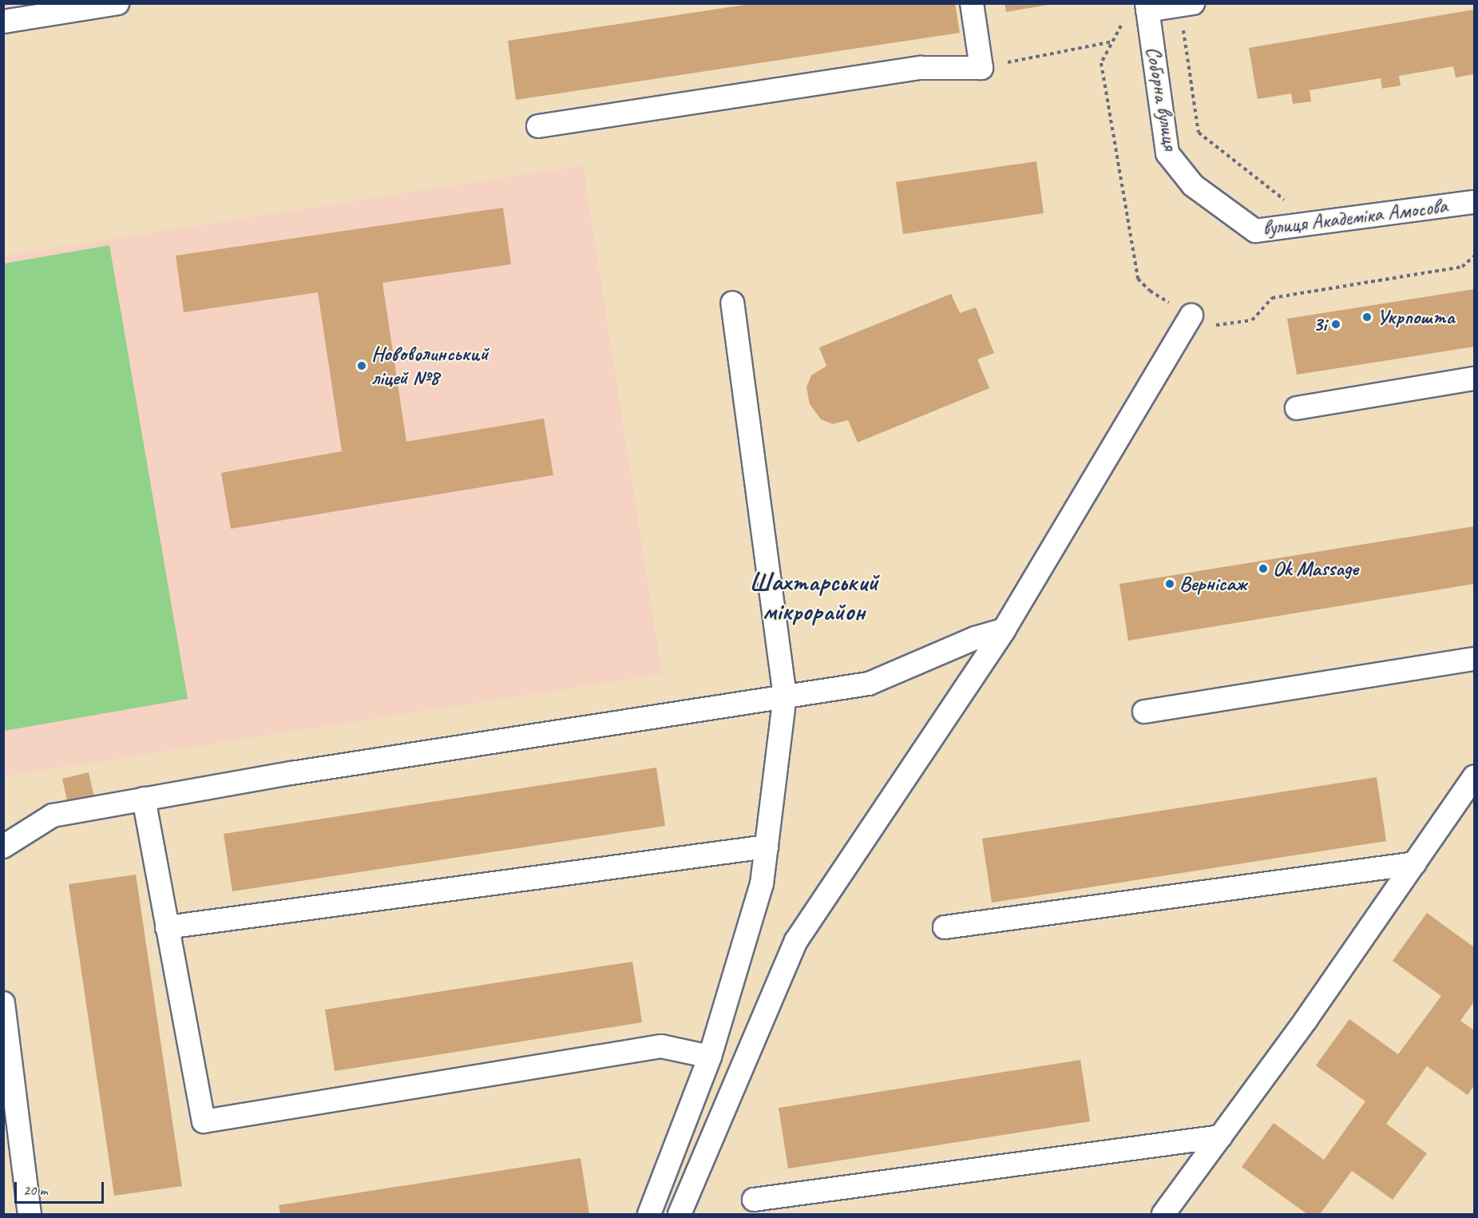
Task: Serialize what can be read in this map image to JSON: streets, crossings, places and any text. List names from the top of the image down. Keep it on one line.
{"streets":{"street":["Соборна вулиця","вулиця Академіка Амосова"]},"crossings":[["Соборна вулиця","вулиця Академіка Амосова"]],"districts":["Шахтарський мікрорайон"],"places":["Укрпошта","3і","Нововолинський ліцей №8","Ok Massage","Вернісаж"],"scale_bar":"20 m"}
